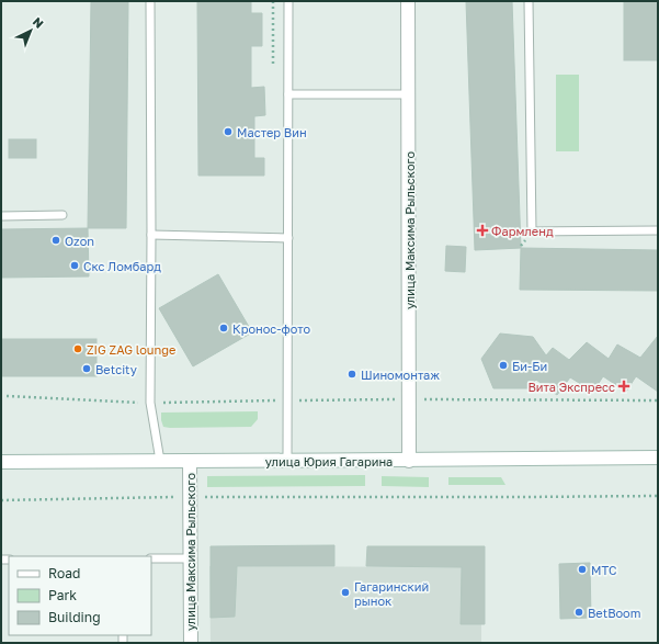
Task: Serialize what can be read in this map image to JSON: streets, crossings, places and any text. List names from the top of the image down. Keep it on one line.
{"streets":{"main road":["улица Максима Рыльского","улица Юрия Гагарина"]},"crossings":[["улица Максима Рыльского","улица Юрия Гагарина"]],"places":{"other":["Мастер Вин","Ozon","Скс Ломбард","Кронос-фото","ZIG ZAG lounge","Би-Би","Betcity","Шиномонтаж","МТС","Гагаринский рынок","BetBoom"],"health":["Фармленд","Вита Экспресс"]},"legend":["Road","Park","Building"],"north":"top right"}
